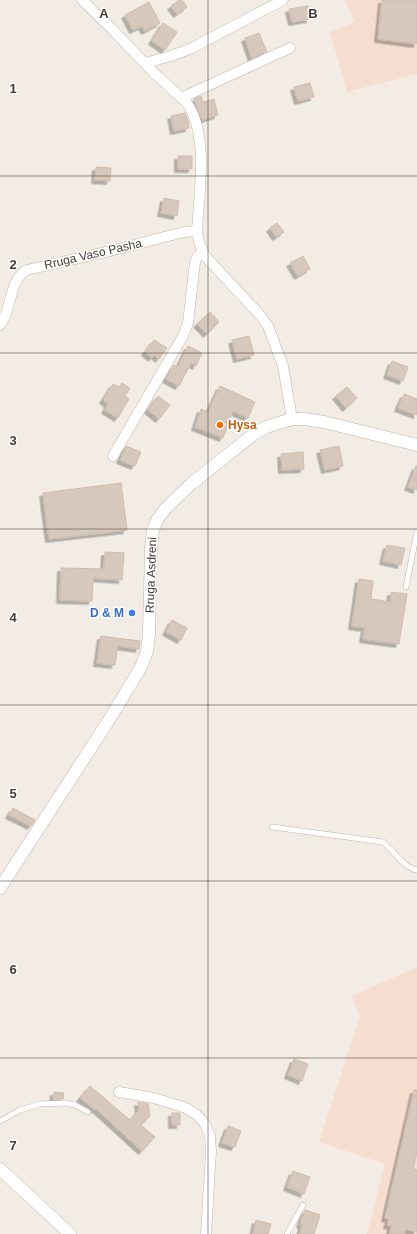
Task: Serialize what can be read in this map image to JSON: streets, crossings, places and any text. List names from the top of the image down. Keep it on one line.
{"streets":{"street":["Rruga Vaso Pasha","Rruga Asdreni"]},"places":["Hysa","D & M"],"grid":{"columns":["A","B"],"rows":["1","2","3","4","5","6","7"]}}
